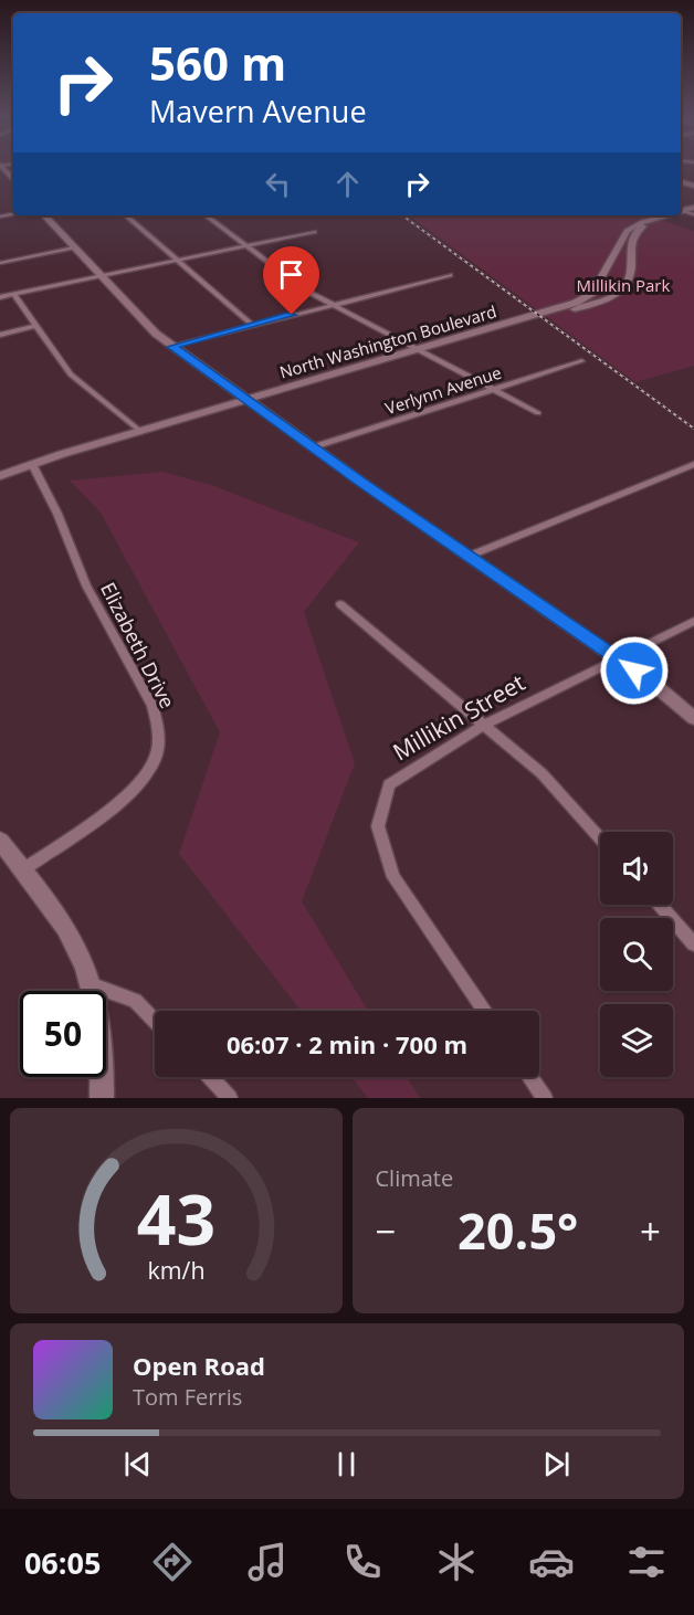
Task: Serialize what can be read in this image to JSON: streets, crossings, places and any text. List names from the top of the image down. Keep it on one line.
{"streets":{"street":["North Washington Boulevard","Verlynn Avenue","Elizabeth Drive","Millikin Street"]},"crossings":[["North Washington Boulevard","Elizabeth Drive"]],"parks":["Millikin Park"],"page":{"turn":["560 m","Mavern Avenue"],"limit":"50","trip":"06:07 · 2 min · 700 m","tile":"Climate","heat":["−","20.5°","+"],"song":["Open Road","Tom Ferris"],"tabs":"06:05","gauge":["43","km/h"]}}
